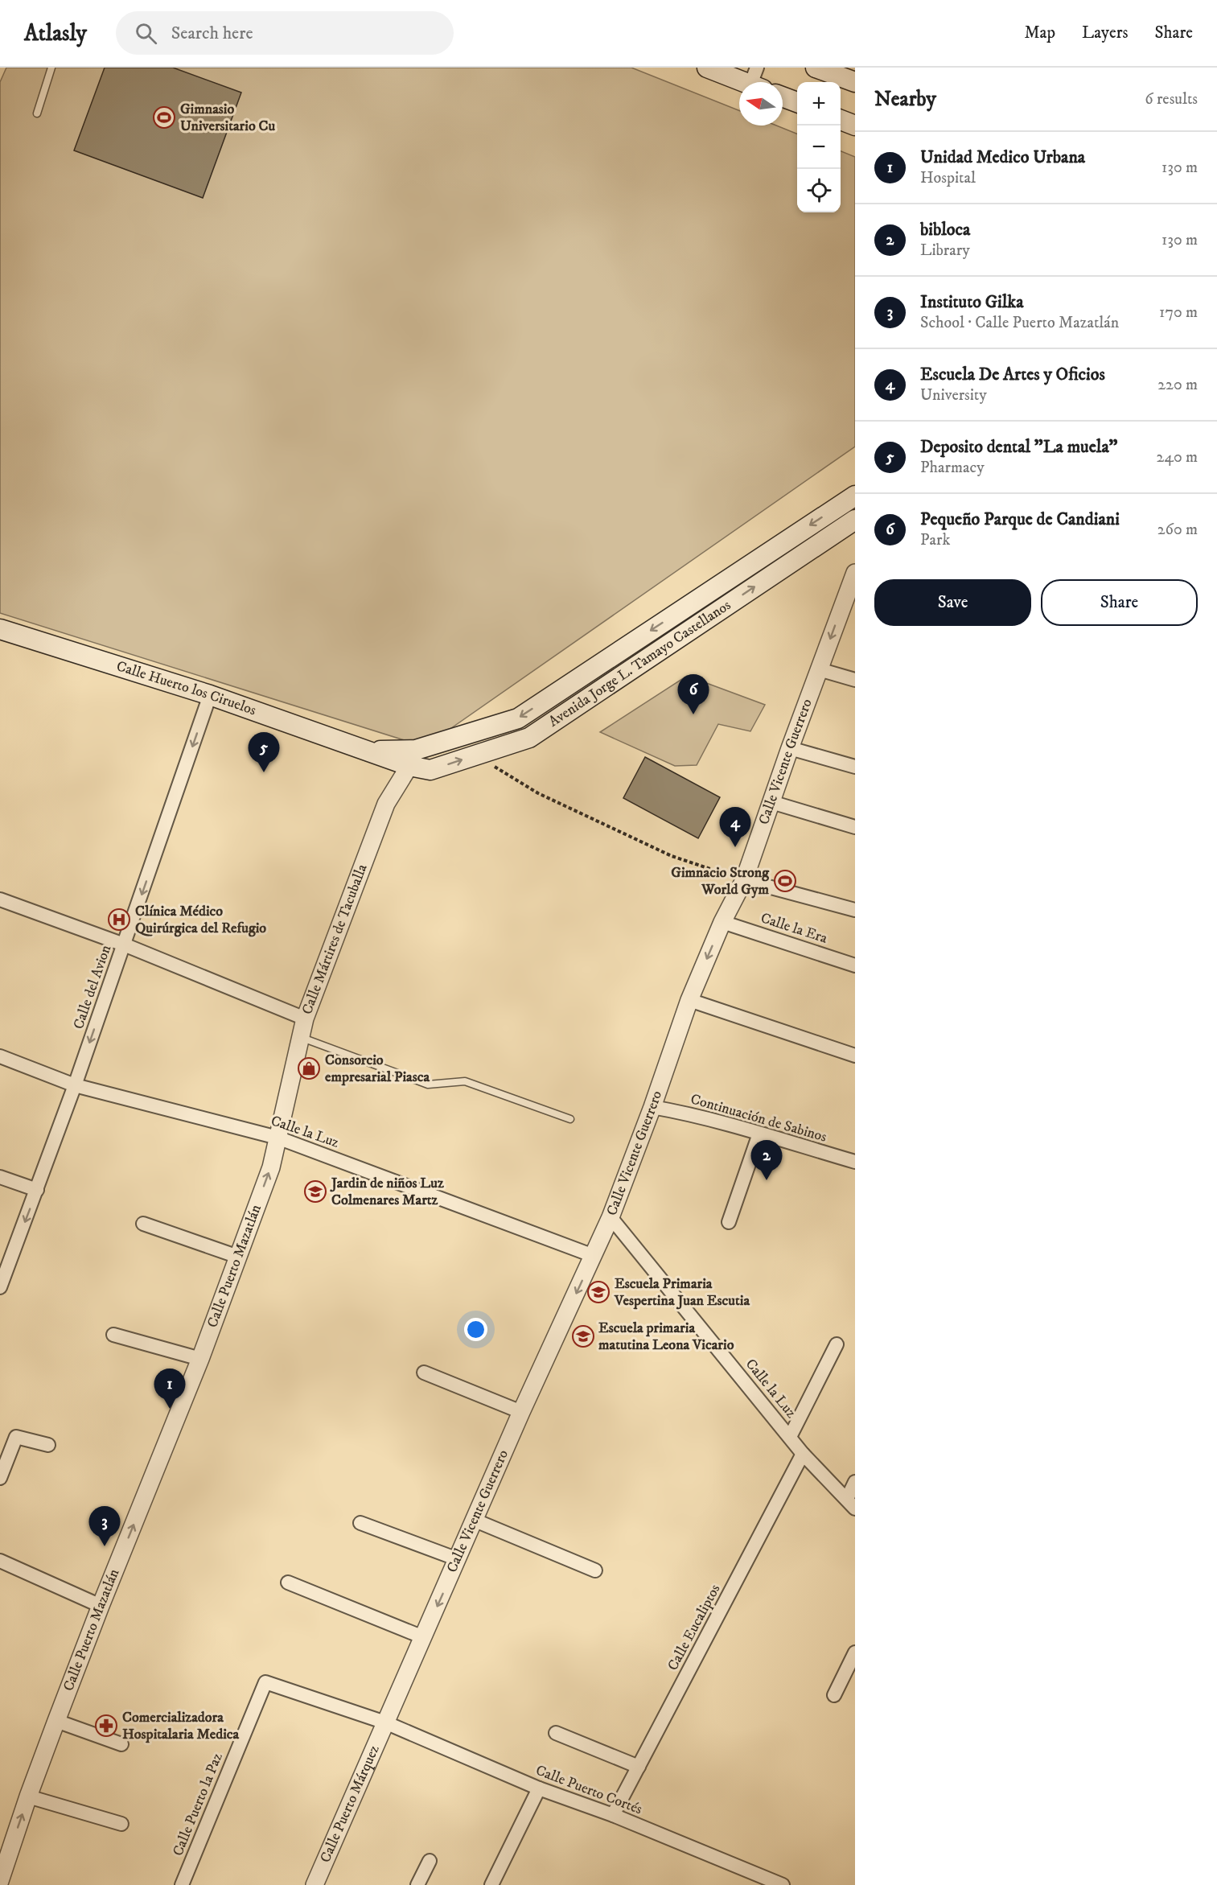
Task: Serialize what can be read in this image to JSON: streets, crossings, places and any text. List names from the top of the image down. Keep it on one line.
{"streets":{"main road":["Avenida Jorge L. Tamayo Castellanos","Calle Huerto los Ciruelos"],"street":["Calle Vicente Guerrero","Calle la Era","Calle Mártires de Tacuballa","Calle del Avion","Continuación de Sabinos","Calle la Luz","Calle Puerto Mazatlán","Calle Eucaliptos","Calle Puerto Cortés","Calle Puerto Márquez","Calle Puerto la Paz"]},"crossings":[["Avenida Jorge L. Tamayo Castellanos","Calle Huerto los Ciruelos"],["Avenida Jorge L. Tamayo Castellanos","Calle Mártires de Tacuballa"],["Calle Huerto los Ciruelos","Calle Mártires de Tacuballa"],["Calle Huerto los Ciruelos","Calle del Avion"],["Calle Vicente Guerrero","Calle la Era"],["Calle Vicente Guerrero","Continuación de Sabinos"],["Calle Vicente Guerrero","Calle la Luz"],["Calle Vicente Guerrero","Calle Puerto Cortés"],["Calle Vicente Guerrero","Calle Puerto Márquez"],["Calle Mártires de Tacuballa","Calle la Luz"],["Calle Mártires de Tacuballa","Calle Puerto Mazatlán"],["Calle del Avion","Calle la Luz"],["Calle la Luz","Calle Puerto Mazatlán"],["Calle la Luz","Calle Eucaliptos"],["Calle Eucaliptos","Calle Puerto Cortés"],["Calle Puerto Cortés","Calle Puerto Márquez"],["Calle Puerto Cortés","Calle Puerto la Paz"]],"one_way":["Calle Vicente Guerrero","Calle del Avion","Calle Puerto Mazatlán"],"places":{"sports":["Gimnasio Universitario Cu","Gimnacio Strong World Gym"],"hospital":["Clínica Médico Quirúrgica del Refugio"],"shop":["Consorcio empresarial Piasca"],"school or university":["Jardin de niños Luz Colmenares Martz","Escuela Primaria Vespertina Juan Escutia","Escuela primaria matutina Leona Vicario"],"pharmacy":["Comercializadora Hospitalaria Medica"]},"north":"left","page":{"header":"Atlasly","search":"Search here","nav":["Map","Layers","Share"],"heading":["Nearby","6 results"],"map_buttons":["+","−"],"list":[{"mark":"1","name":"Unidad Medico Urbana","note":"Hospital","value":"130 m"},{"mark":"2","name":"bibloca","note":"Library","value":"130 m"},{"mark":"3","name":"Instituto Gilka","note":"School · Calle Puerto Mazatlán","value":"170 m"},{"mark":"4","name":"Escuela De Artes y Oficios","note":"University","value":"220 m"},{"mark":"5","name":"Deposito dental \"La muela\"","note":"Pharmacy","value":"240 m"},{"mark":"6","name":"Pequeño Parque de Candiani","note":"Park","value":"260 m"}],"buttons":["Save","Share"],"pins":["6","5","4","2","1","3"]}}
